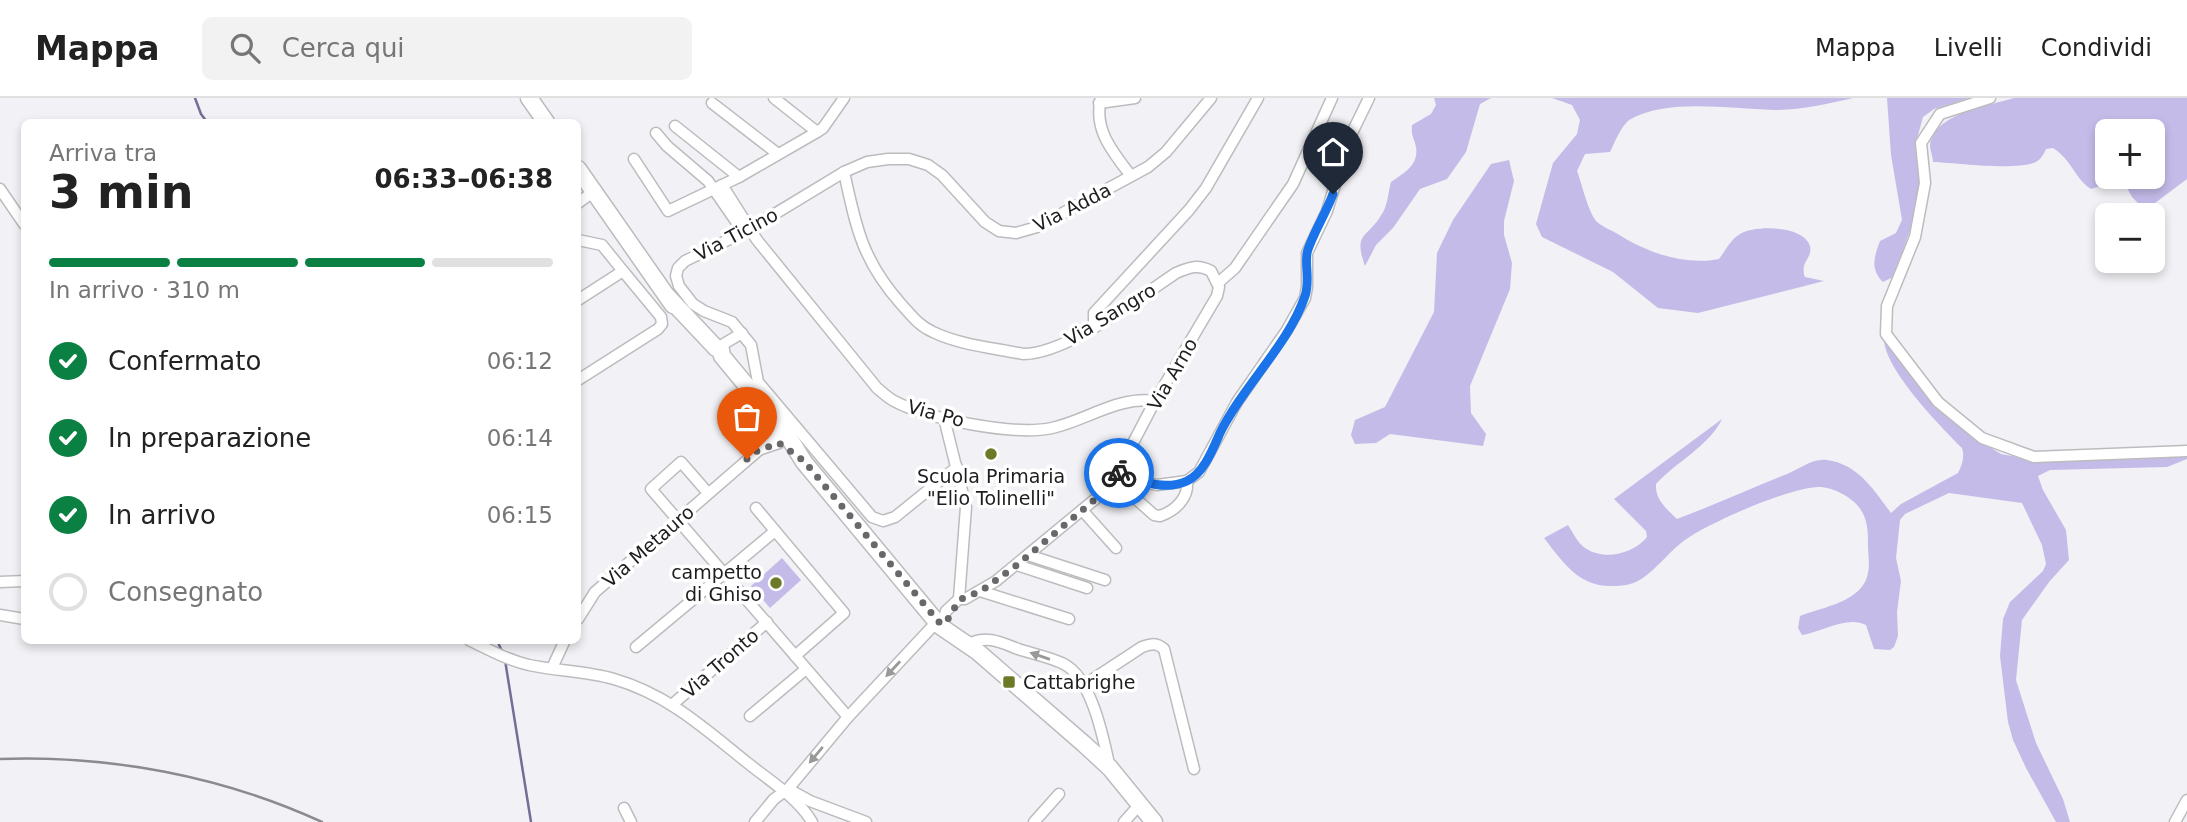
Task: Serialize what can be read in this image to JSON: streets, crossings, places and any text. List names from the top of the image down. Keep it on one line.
{"streets":{"street":["Via Adda","Via Ticino","Via Sangro","Via Arno","Via Po","Via Metauro","Via Tronto"]},"crossings":[["Via Adda","Via Ticino"],["Via Adda","Via Sangro"],["Via Ticino","Via Sangro"],["Via Ticino","Via Po"],["Via Sangro","Via Arno"],["Via Arno","Via Po"]],"places":{"other":["Scuola Primaria \"Elio Tolinelli\"","campetto di Ghiso"],"transit":["Cattabrighe"]},"page":{"header":"Mappa","search":"Cerca qui","nav":["Mappa","Livelli","Condividi"],"map_buttons":["+","−"],"heading":["3 min","Arriva tra","06:33–06:38"],"bar":"In arrivo · 310 m","list":[["Confermato","06:12"],["In preparazione","06:14"],["In arrivo","06:15"],"Consegnato"]}}
